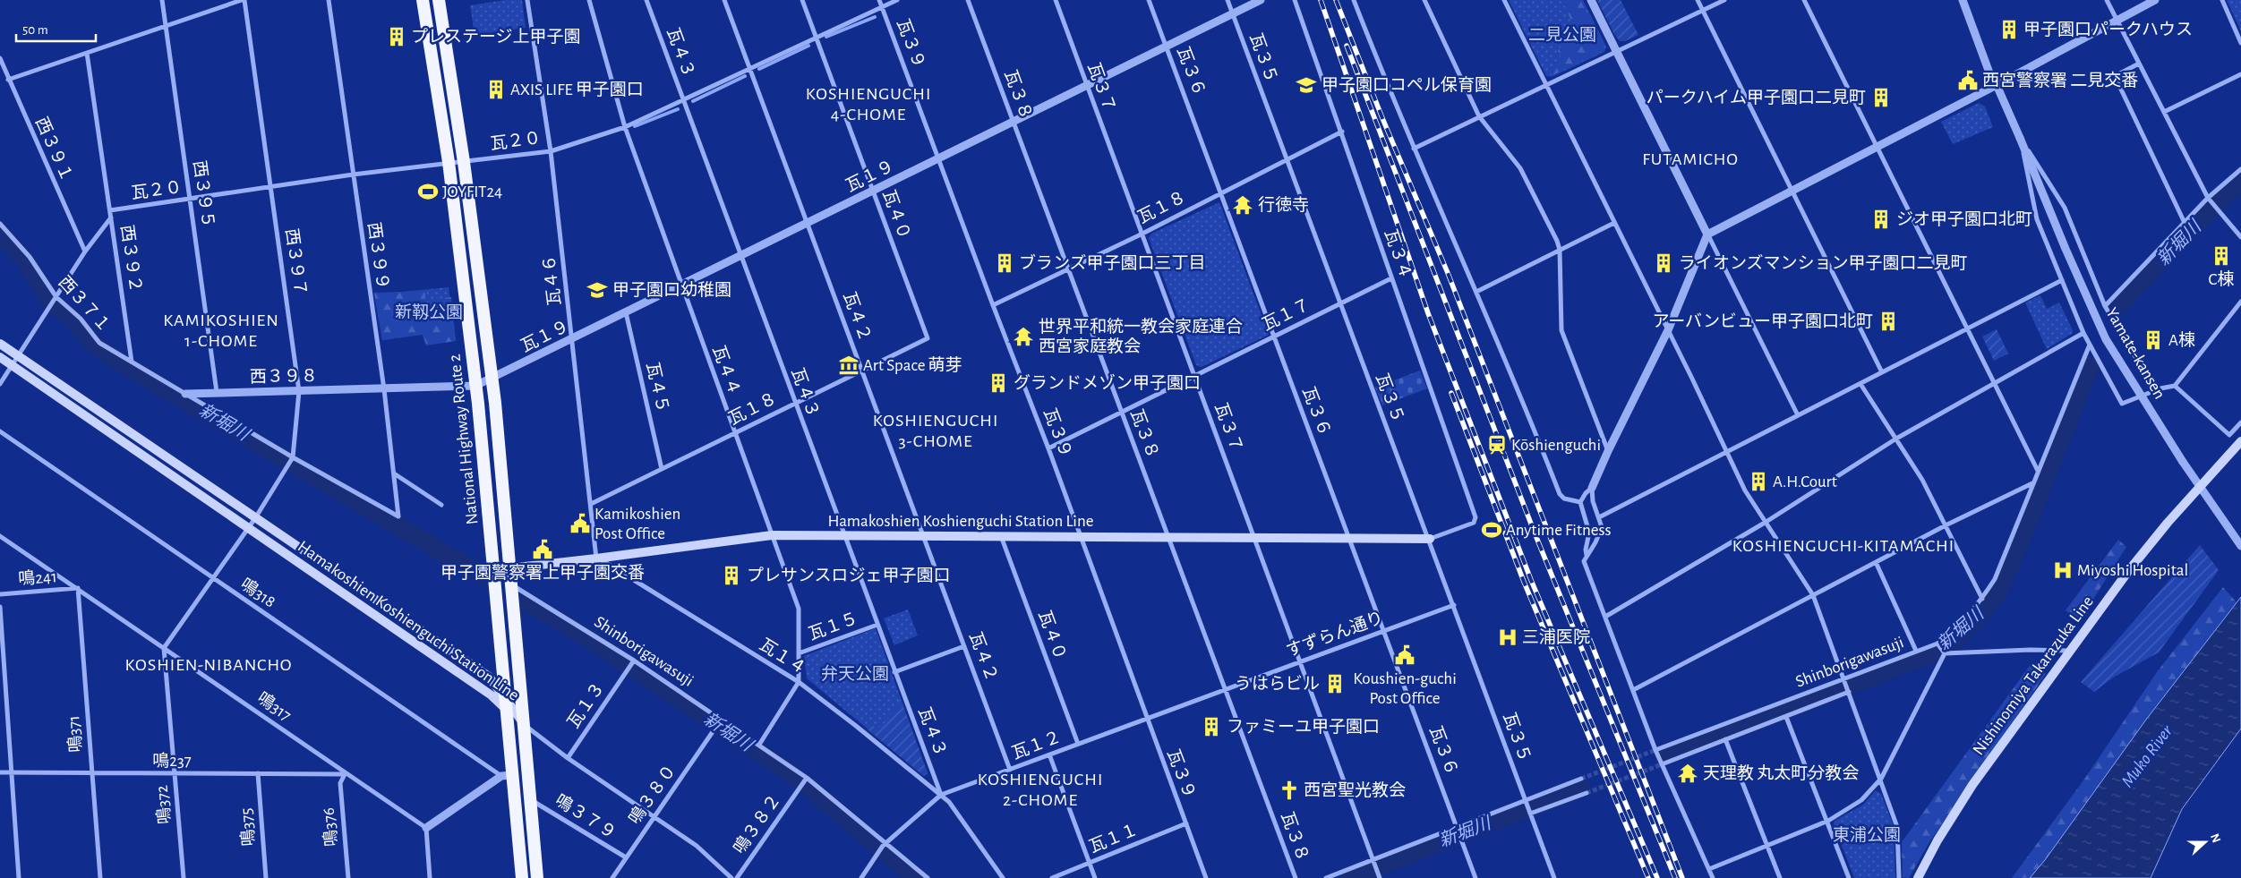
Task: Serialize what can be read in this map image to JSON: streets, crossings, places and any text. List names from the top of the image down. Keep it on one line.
{"streets":{"highway":["National Highway Route 2"],"main road":["Hamakoshien Koshienguchi Station Line","Nishinomiya Takarazuka Line"],"street":["瓦３９","瓦４３","瓦３５","瓦３６","瓦３７","瓦３８","瓦２０","西３９１","瓦１９","西３９５","瓦１８","瓦４０","瓦３４","西３９９","西３９２","西３９７","瓦４６","西３７１","瓦１７","瓦４２","Yamate-kansen","瓦４４","西３９８","瓦４５","鳴241","鳴318","瓦１５","すずらん通り","Shinborigawasuji","瓦１４","瓦１３","鳴317","鳴371","瓦１２","鳴237","鳴３８０","鳴372","鳴３７９","鳴３８２","鳴375","鳴376","瓦１１"]},"crossings":[["瓦３９","瓦２０"],["瓦３９","瓦１９"],["瓦３９","瓦１８"],["瓦３９","瓦１７"],["瓦３９","Hamakoshien Koshienguchi Station Line"],["瓦３９","瓦１２"],["瓦３９","瓦１１"],["瓦４３","瓦２０"],["瓦４３","瓦１９"],["瓦４３","瓦１８"],["瓦４３","Hamakoshien Koshienguchi Station Line"],["瓦４３","瓦１５"],["瓦４３","瓦１４"],["瓦４３","瓦１２"],["瓦３５","瓦１９"],["瓦３５","瓦１８"],["瓦３５","瓦３４"],["瓦３５","瓦１７"],["瓦３５","Hamakoshien Koshienguchi Station Line"],["瓦３５","すずらん通り"],["瓦３６","瓦１９"],["瓦３６","瓦１８"],["瓦３６","瓦１７"],["瓦３６","Hamakoshien Koshienguchi Station Line"],["瓦３６","すずらん通り"],["瓦３７","瓦１９"],["瓦３７","瓦１８"],["瓦３７","瓦１７"],["瓦３７","Hamakoshien Koshienguchi Station Line"],["瓦３７","すずらん通り"],["瓦３８","瓦１９"],["瓦３８","瓦１８"],["瓦３８","瓦１７"],["瓦３８","Hamakoshien Koshienguchi Station Line"],["瓦３８","すずらん通り"],["瓦３８","瓦１２"],["瓦２０","西３９１"],["瓦２０","西３９５"],["瓦２０","瓦４０"],["瓦２０","西３９９"],["瓦２０","西３９２"],["瓦２０","西３９７"],["瓦２０","瓦４６"],["瓦２０","西３７１"],["瓦２０","瓦４２"],["瓦２０","瓦４４"],["瓦２０","National Highway Route 2"],["瓦２０","Hamakoshien Koshienguchi Station Line"],["瓦１９","瓦４０"],["瓦１９","瓦４６"],["瓦１９","瓦４２"],["瓦１９","瓦４４"],["瓦１９","西３９８"],["瓦１９","瓦４５"],["瓦１９","National Highway Route 2"],["西３９５","西３９８"],["瓦１８","瓦４０"],["瓦１８","瓦３４"],["瓦１８","瓦４６"],["瓦１８","瓦４２"],["瓦１８","瓦４４"],["瓦１８","瓦４５"],["瓦４０","Hamakoshien Koshienguchi Station Line"],["瓦４０","瓦１２"],["瓦３４","瓦１７"],["瓦３４","Hamakoshien Koshienguchi Station Line"],["西３９９","西３７１"],["西３９９","西３９８"],["西３９２","西３７１"],["西３９７","西３７１"],["西３９７","西３９８"],["西３９７","Hamakoshien Koshienguchi Station Line"],["西３９７","鳴318"],["西３９７","鳴317"],["西３９７","鳴372"],["瓦４６","Hamakoshien Koshienguchi Station Line"],["瓦４６","瓦１４"],["西３７１","西３９８"],["瓦４２","Hamakoshien Koshienguchi Station Line"],["瓦４２","瓦１２"],["Yamate-kansen","Nishinomiya Takarazuka Line"],["瓦４４","Hamakoshien Koshienguchi Station Line"],["瓦４４","瓦１５"],["瓦４４","瓦１４"],["西３９８","National Highway Route 2"],["National Highway Route 2","Hamakoshien Koshienguchi Station Line"],["National Highway Route 2","鳴318"],["National Highway Route 2","Shinborigawasuji"],["National Highway Route 2","鳴３７９"],["Hamakoshien Koshienguchi Station Line","瓦１４"],["鳴241","鳴317"],["鳴241","鳴371"],["すずらん通り","瓦１２"],["Shinborigawasuji","瓦１３"],["Shinborigawasuji","瓦１２"],["Shinborigawasuji","鳴３８０"],["Shinborigawasuji","鳴３８２"],["瓦１４","瓦１２"],["鳴317","鳴371"],["鳴317","鳴237"],["鳴317","鳴372"],["鳴317","鳴376"],["鳴371","鳴237"],["鳴237","鳴372"],["鳴237","鳴375"],["鳴237","鳴376"],["鳴３８０","鳴３７９"]],"districts":["KOSHIENGUCHI 4-CHOME","FUTAMICHO","KAMIKOSHIEN 1-CHOME","KOSHIENGUCHI 3-CHOME","KOSHIENGUCHI-KITAMACHI","KOSHIEN-NIBANCHO","KOSHIENGUCHI 2-CHOME"],"water":["新堀川","Muko River"],"parks":["二見公園","新靱公園","弁天公園","東浦公園"],"places":{"building":["甲子園口パークハウス","プレステージ上甲子園","AXIS LIFE 甲子園口","パークハイム甲子園口二見町","ジオ甲子園口北町","C棟","ブランズ甲子園口三丁目","ライオンズマンション甲子園口二見町","アーバンビュー甲子園口北町","A棟","グランドメゾン甲子園口","A.H.Court","プレサンスロジェ甲子園口","うはらビル","ファミーユ甲子園口"],"public building":["西宮警察署 二見交番","Kamikoshien Post Office","甲子園警察署上甲子園交番","Koushien-guchi Post Office"],"school or university":["甲子園口コペル保育園","甲子園口幼稚園"],"sports":["JOYFIT24","Anytime Fitness"],"temple":["行徳寺","世界平和統一教会家庭連合 西宮家庭教会","天理教 丸太町分教会"],"museum":["Art Space 萌芽"],"station":["Kōshienguchi"],"hospital":["Miyoshi Hospital","三浦医院"],"church":["西宮聖光教会"]},"scale_bar":"50 m","north":"right"}
